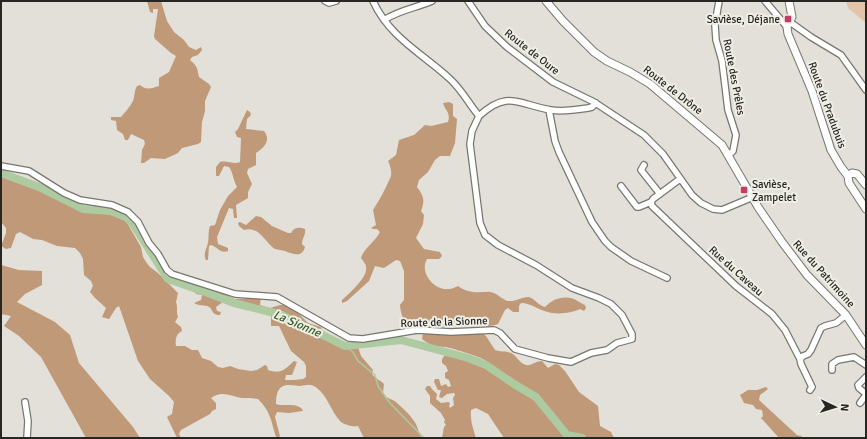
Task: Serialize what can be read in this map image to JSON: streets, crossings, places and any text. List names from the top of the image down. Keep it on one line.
{"streets":{"street":["Route de Oure","Route des Prêles","Route de Drône","Route du Pradubuis","Rue du Caveau","Rue du Patrimoine","Route de la Sionne"]},"crossings":[["Route de Oure","Route de Drône"],["Route de Oure","Rue du Patrimoine"],["Route des Prêles","Route de Drône"],["Route de Drône","Rue du Patrimoine"]],"water":["La Sionne"],"places":{"transit":["Savièse, Déjane","Savièse, Zampelet"]},"north":"right"}
